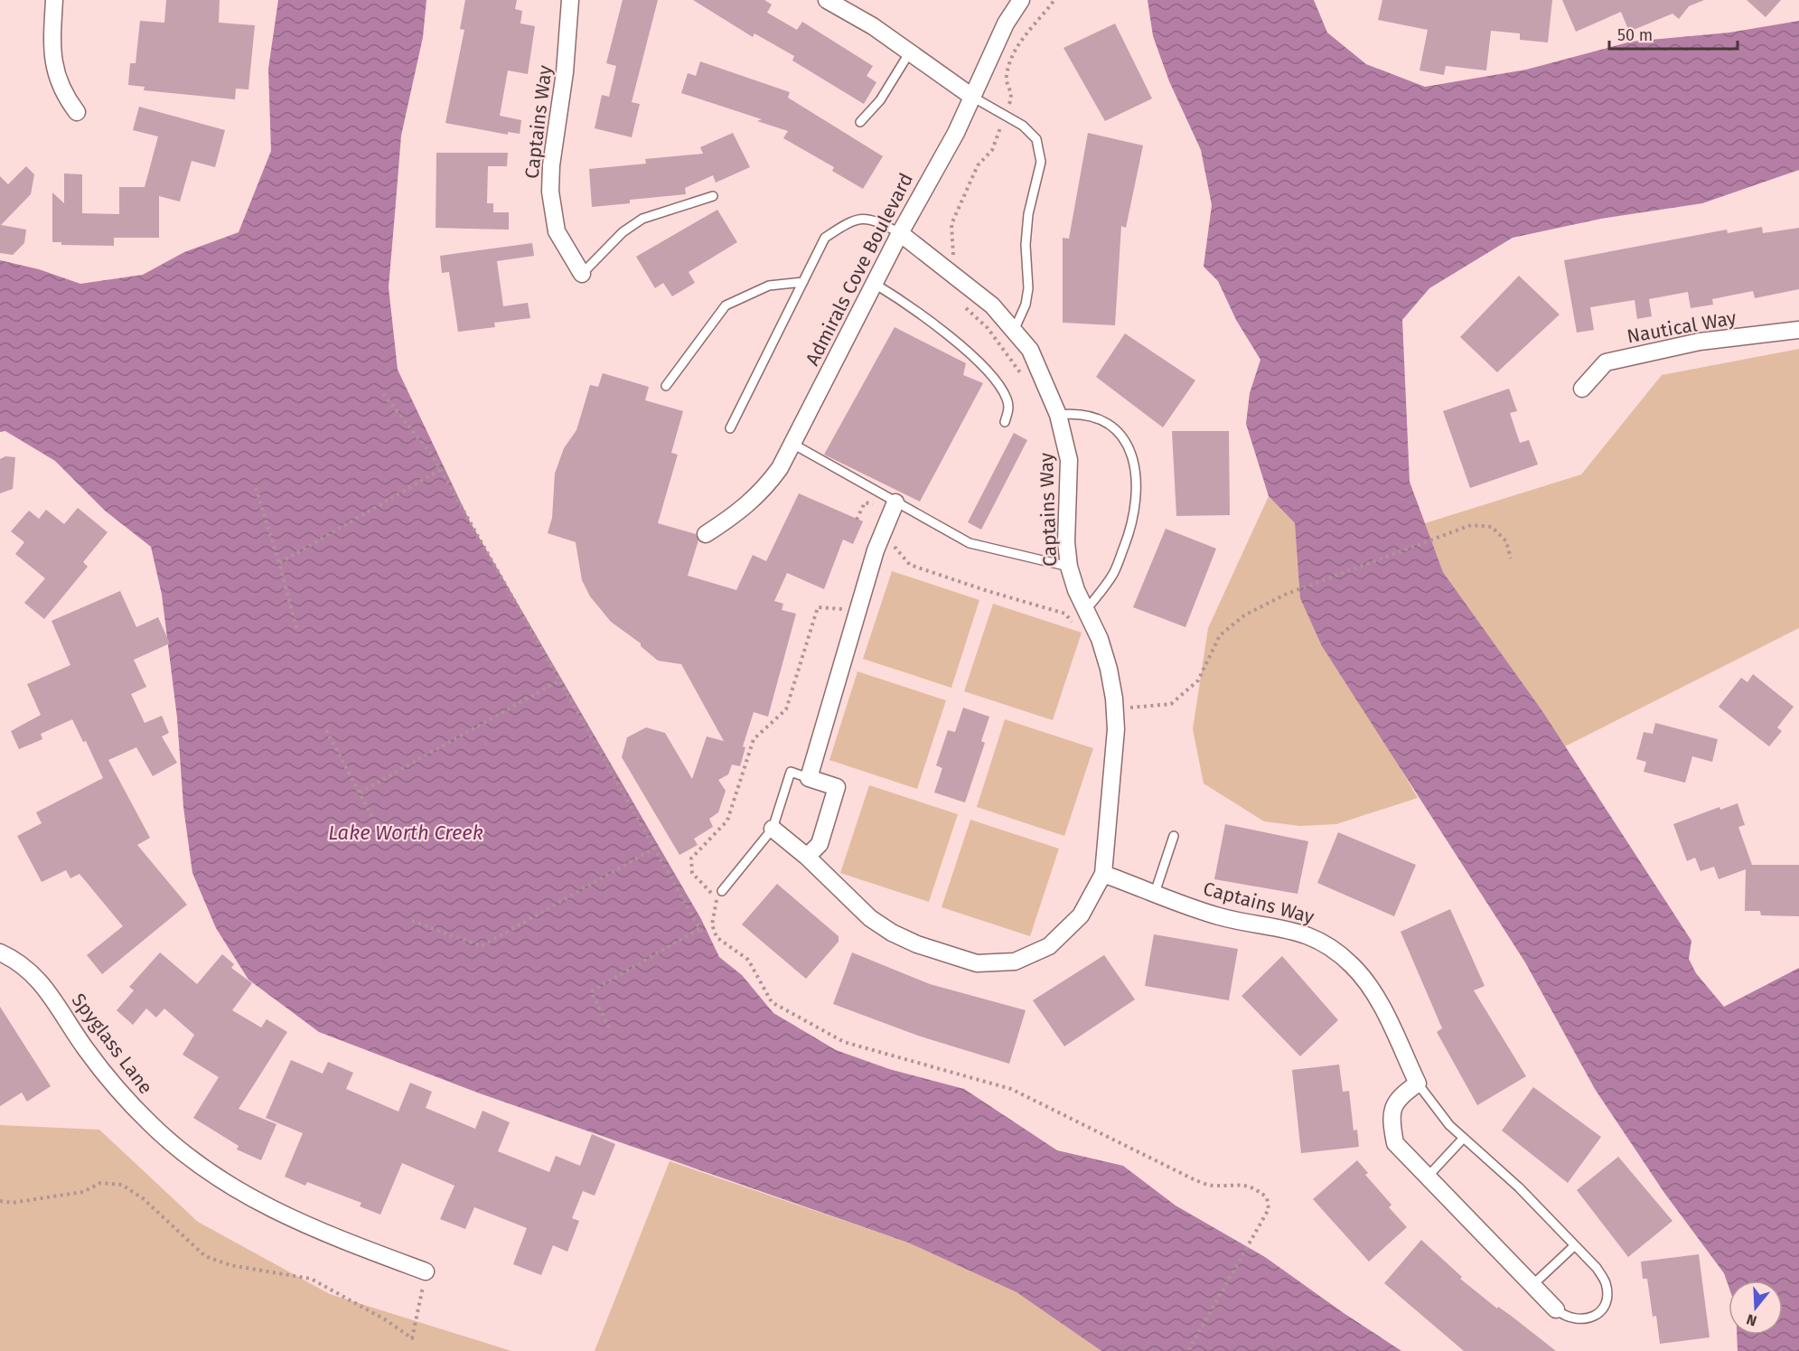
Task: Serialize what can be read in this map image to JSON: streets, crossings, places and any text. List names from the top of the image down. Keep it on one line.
{"streets":{"street":["Captains Way","Admirals Cove Boulevard","Nautical Way","Spyglass Lane"]},"crossings":[["Captains Way","Admirals Cove Boulevard"]],"water":["Lake Worth Creek"],"scale_bar":"50 m","north":"bottom"}
